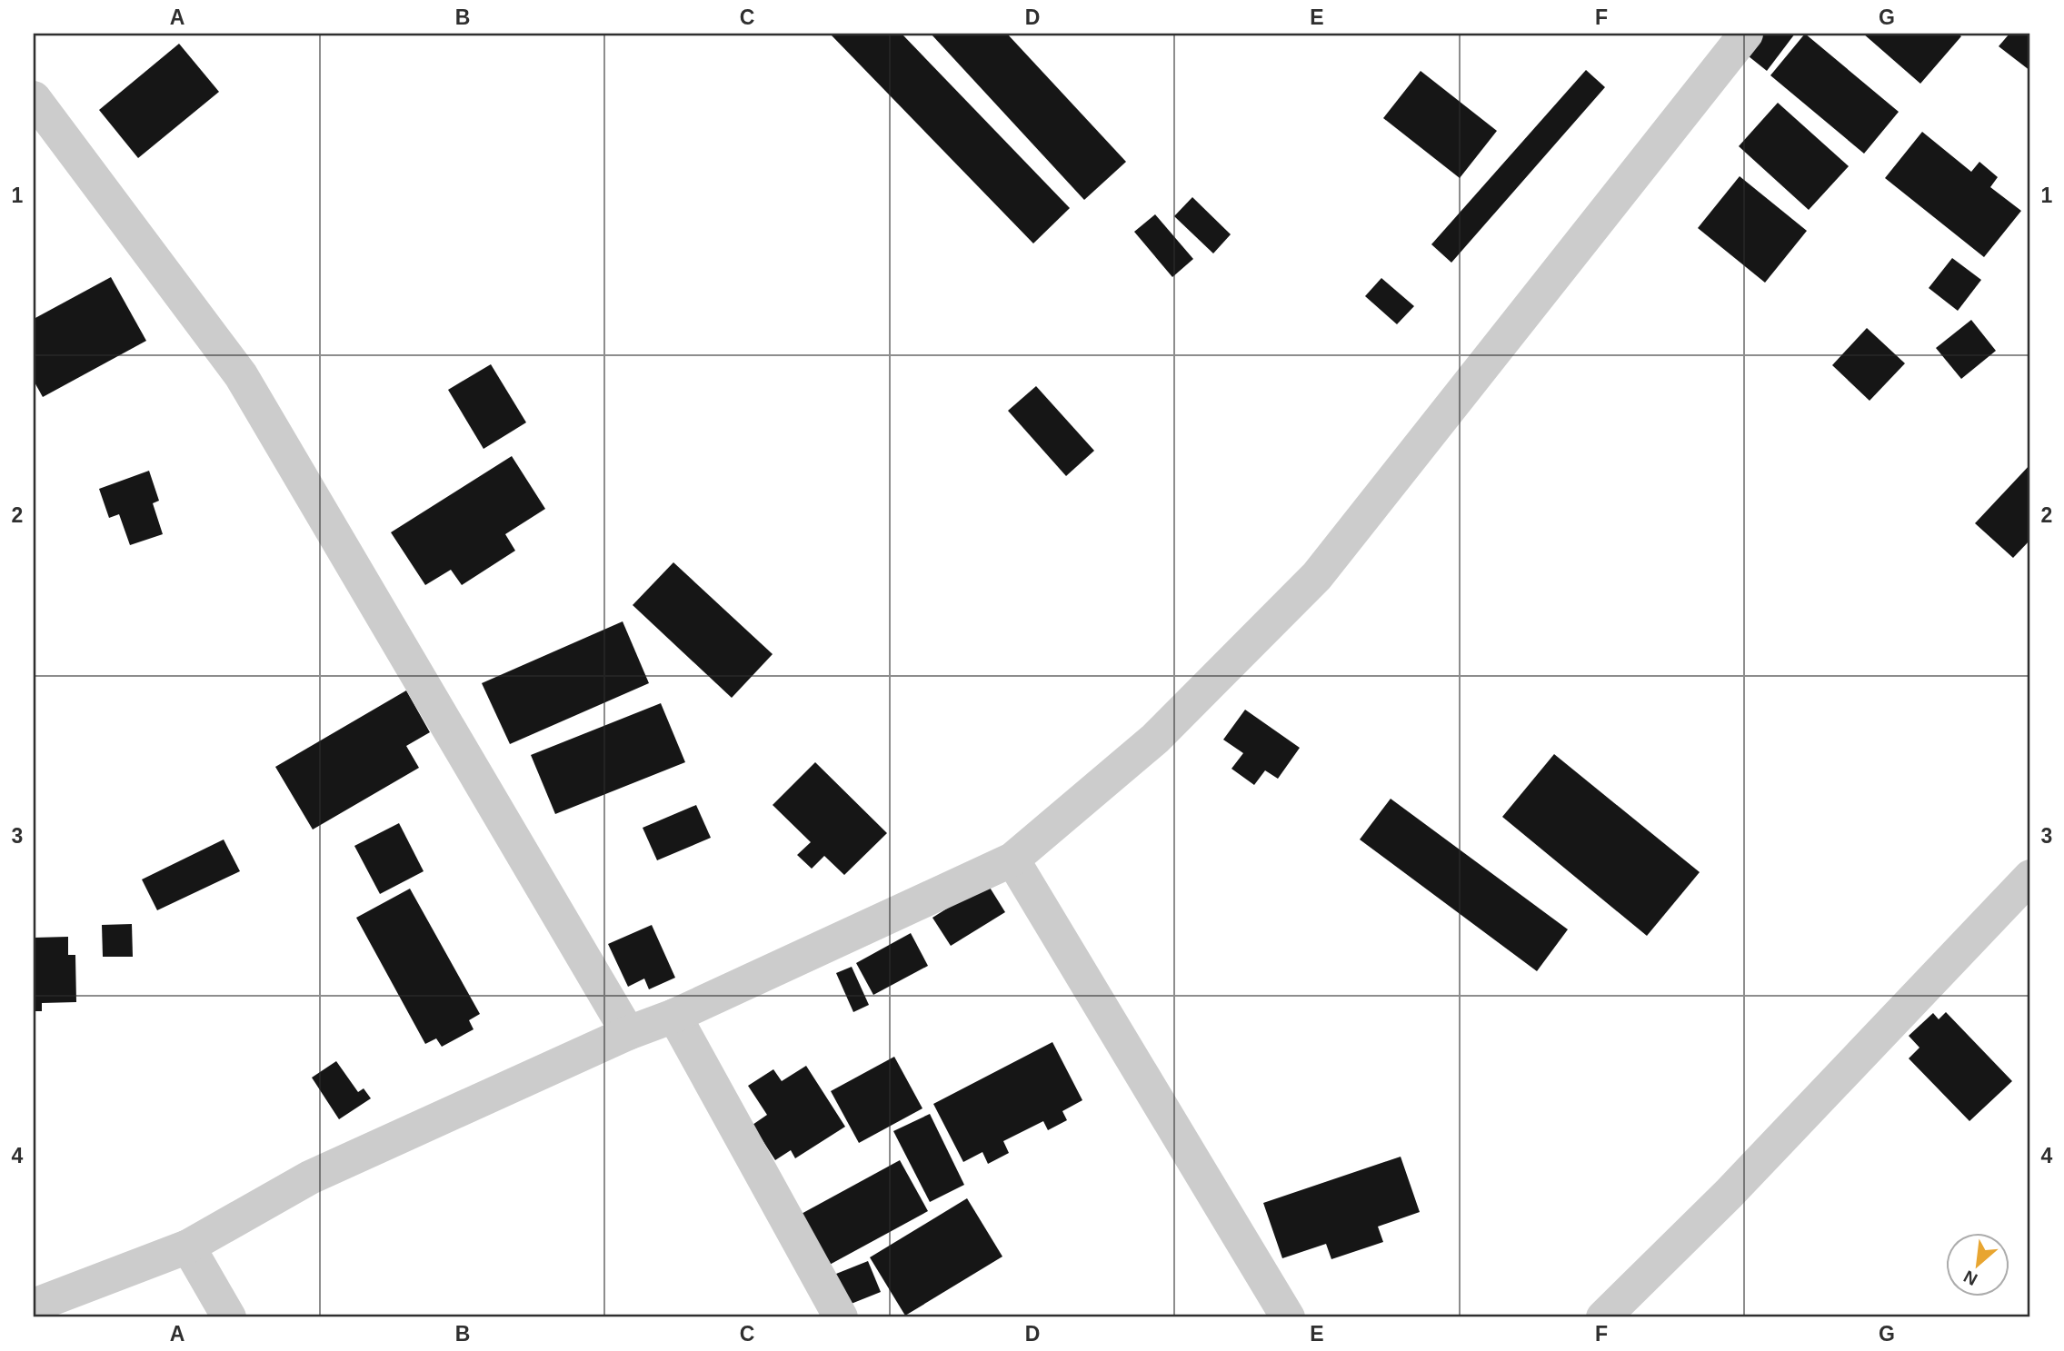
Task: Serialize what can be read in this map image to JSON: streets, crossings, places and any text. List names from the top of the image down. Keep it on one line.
{"north":"bottom left","grid":{"columns":["A","B","C","D","E","F","G"],"rows":["1","2","3","4"]}}
